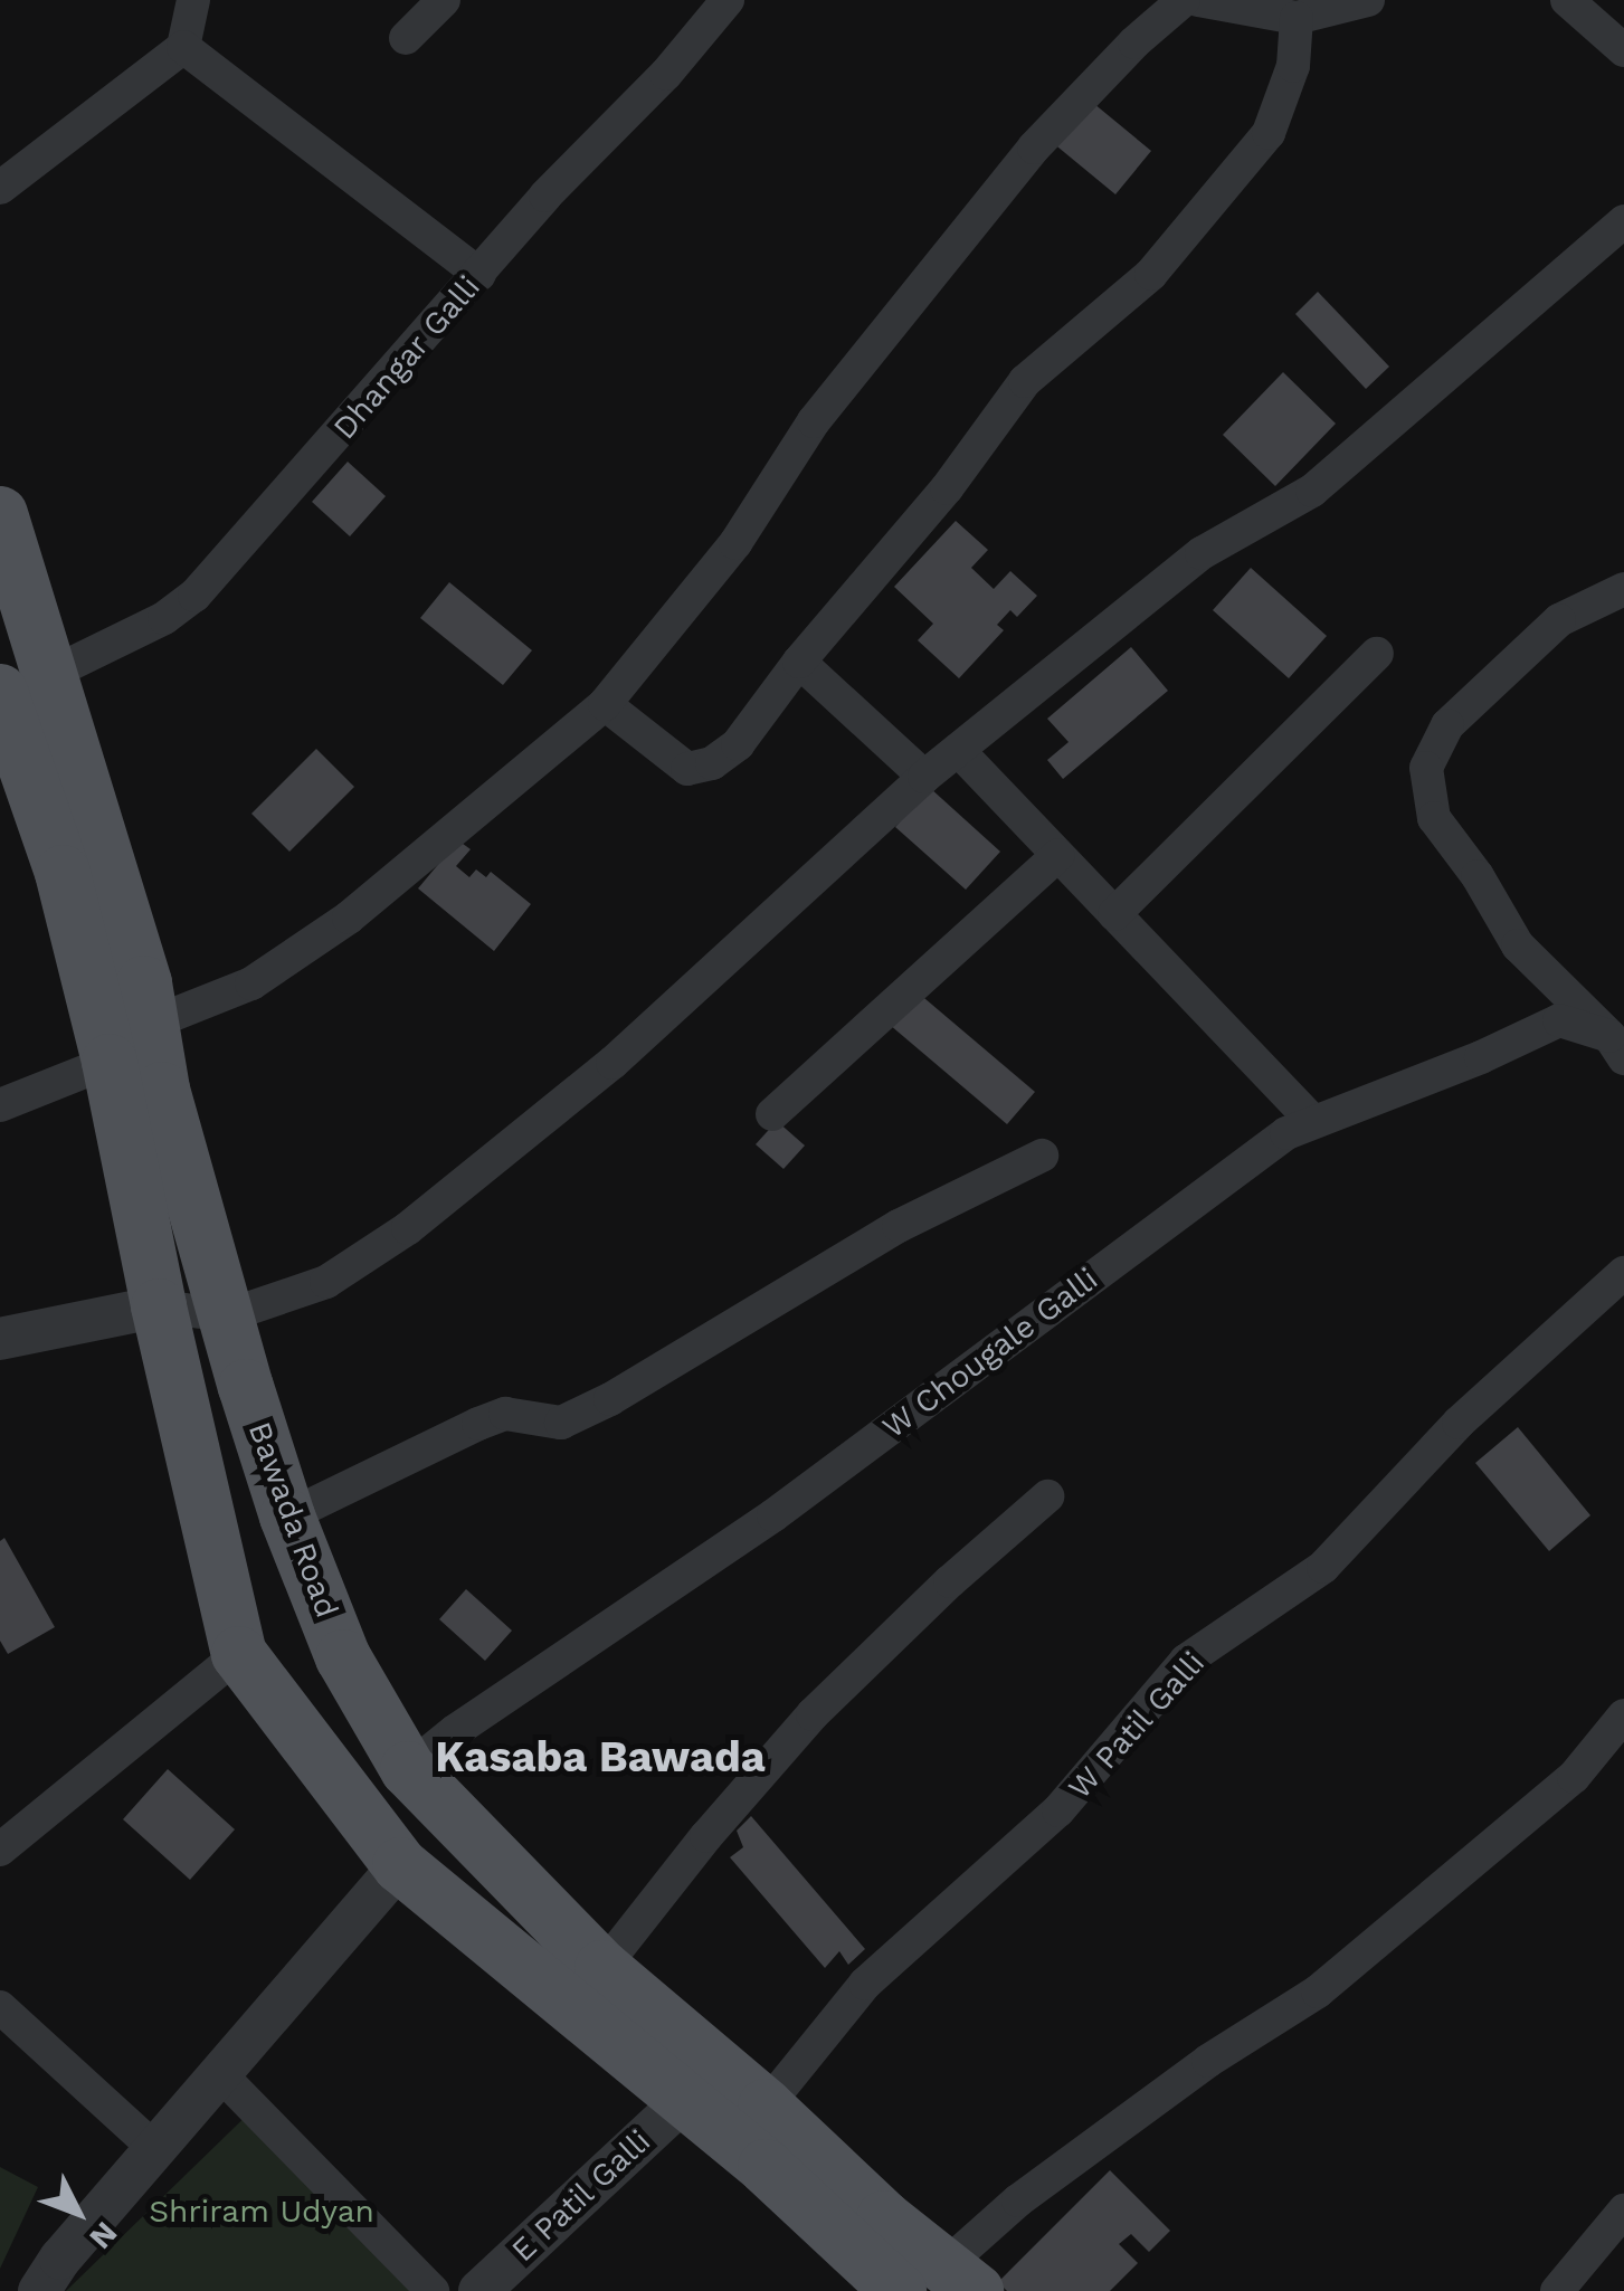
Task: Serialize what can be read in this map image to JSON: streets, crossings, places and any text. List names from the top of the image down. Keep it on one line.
{"streets":{"main road":["Bawada Road"],"street":["Dhangar Galli","W Chougale Galli","W Patil Galli","E Patil Galli"]},"crossings":[["Dhangar Galli","Bawada Road"],["W Chougale Galli","Bawada Road"],["Bawada Road","W Patil Galli"]],"districts":["Kasaba Bawada"],"parks":["Shriram Udyan"],"north":"bottom right"}
